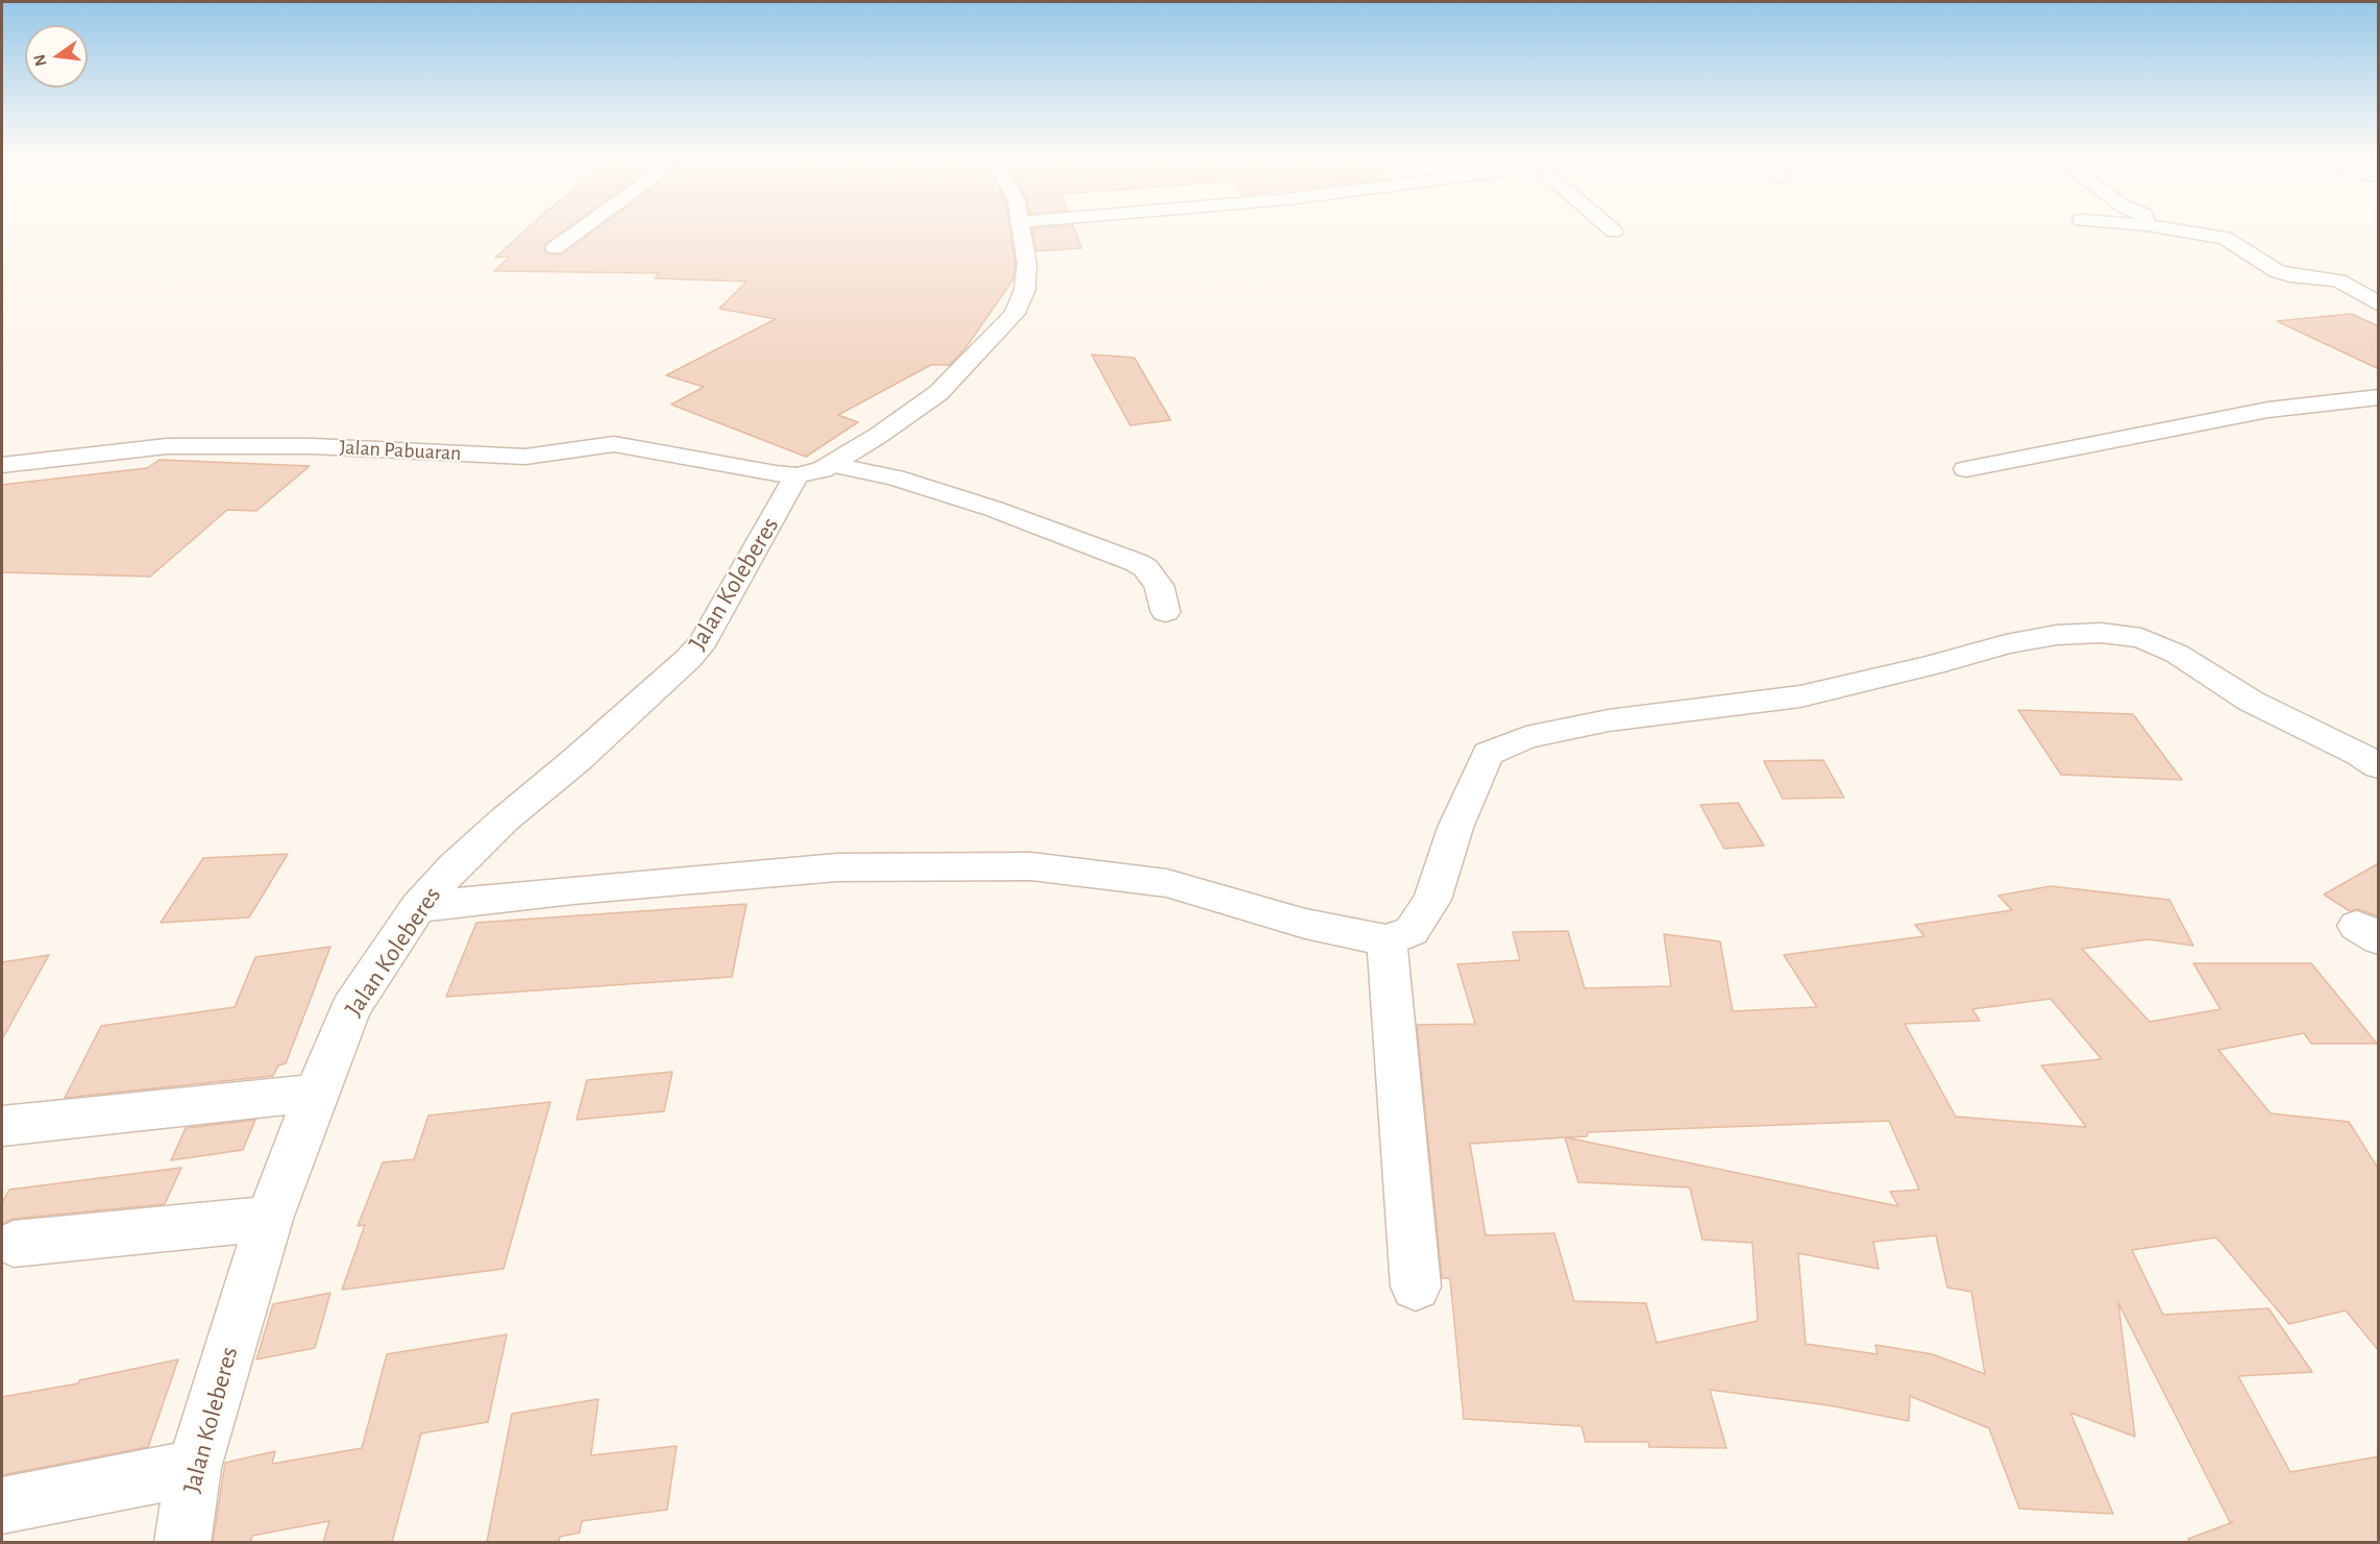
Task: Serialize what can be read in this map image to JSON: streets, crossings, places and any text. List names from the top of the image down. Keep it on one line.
{"streets":{"street":["Jalan Pabuaran","Jalan Koleberes"]},"crossings":[["Jalan Pabuaran","Jalan Koleberes"]],"north":"left"}
